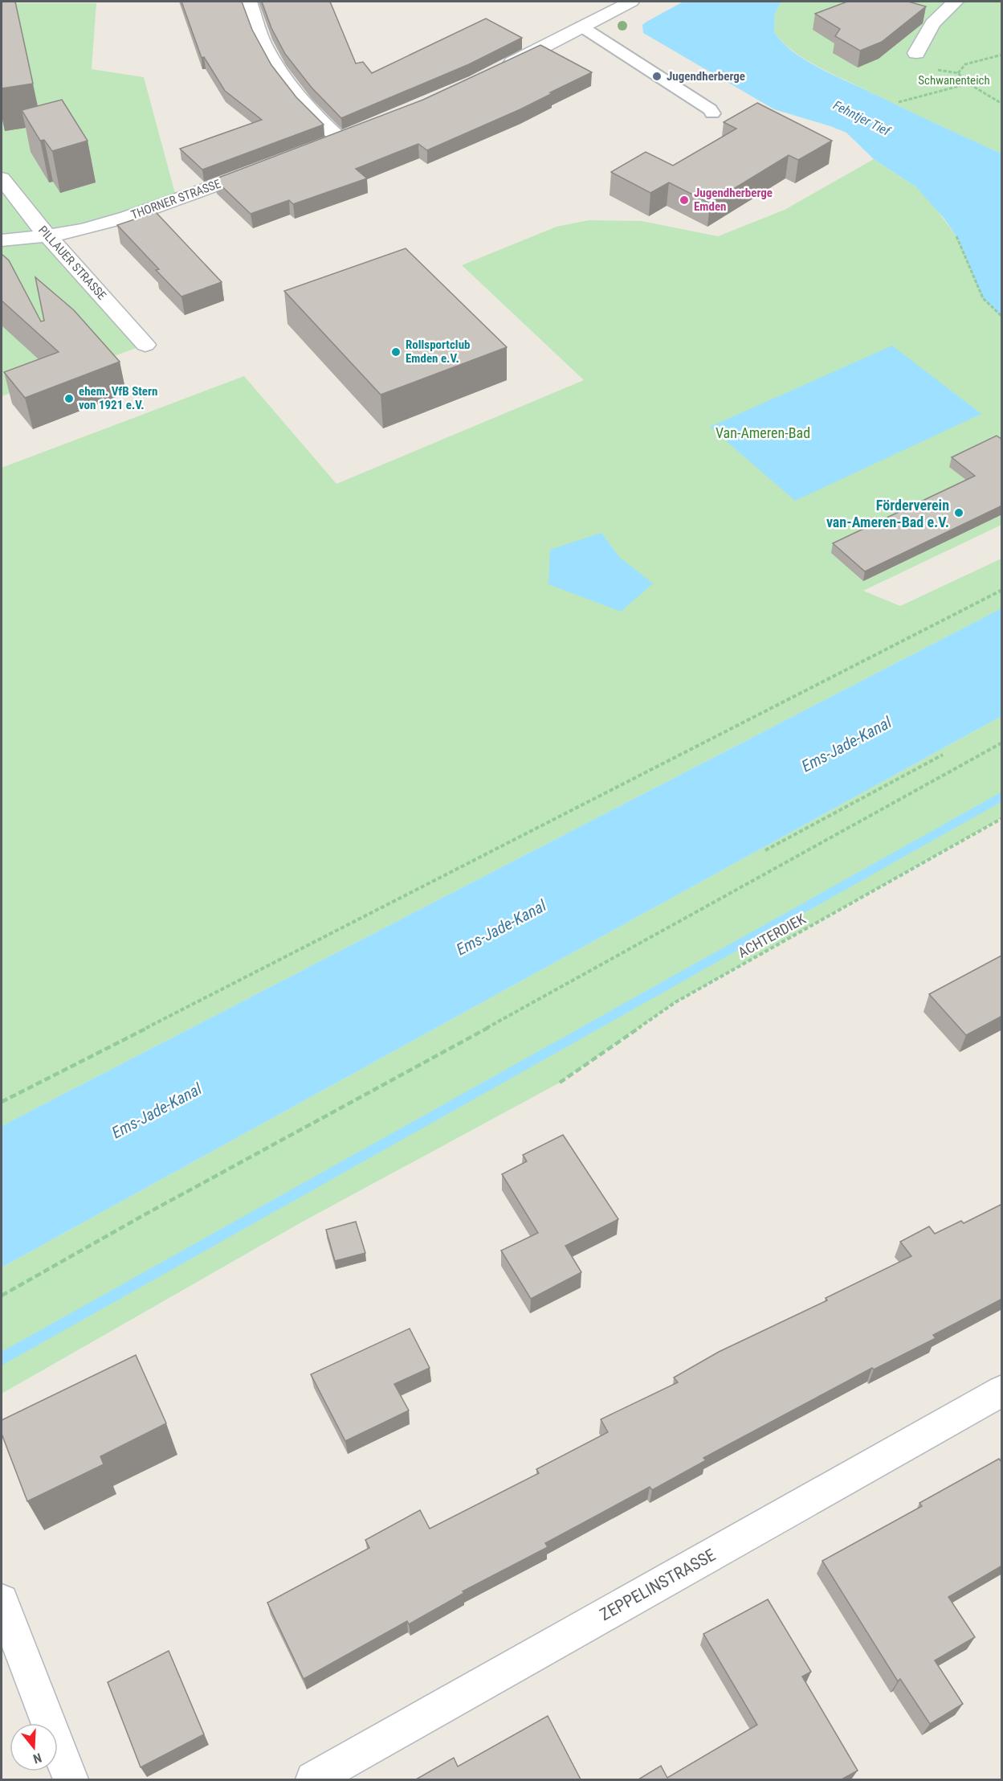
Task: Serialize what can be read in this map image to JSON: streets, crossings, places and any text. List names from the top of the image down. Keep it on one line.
{"streets":{"street":["THORNER STRASSE","PILLAUER STRASSE","ZEPPELINSTRASSE"],"path":["ACHTERDIEK"]},"crossings":[["THORNER STRASSE","PILLAUER STRASSE"]],"water":["Fehntjer Tief","Ems-Jade-Kanal"],"parks":["Schwanenteich","Van-Ameren-Bad"],"places":["Jugendherberge","Jugendherberge Emden","Rollsportclub Emden e.V.","ehem. VfB Stern von 1921 e.V.","Förderverein van-Ameren-Bad e.V."],"north":"bottom"}
